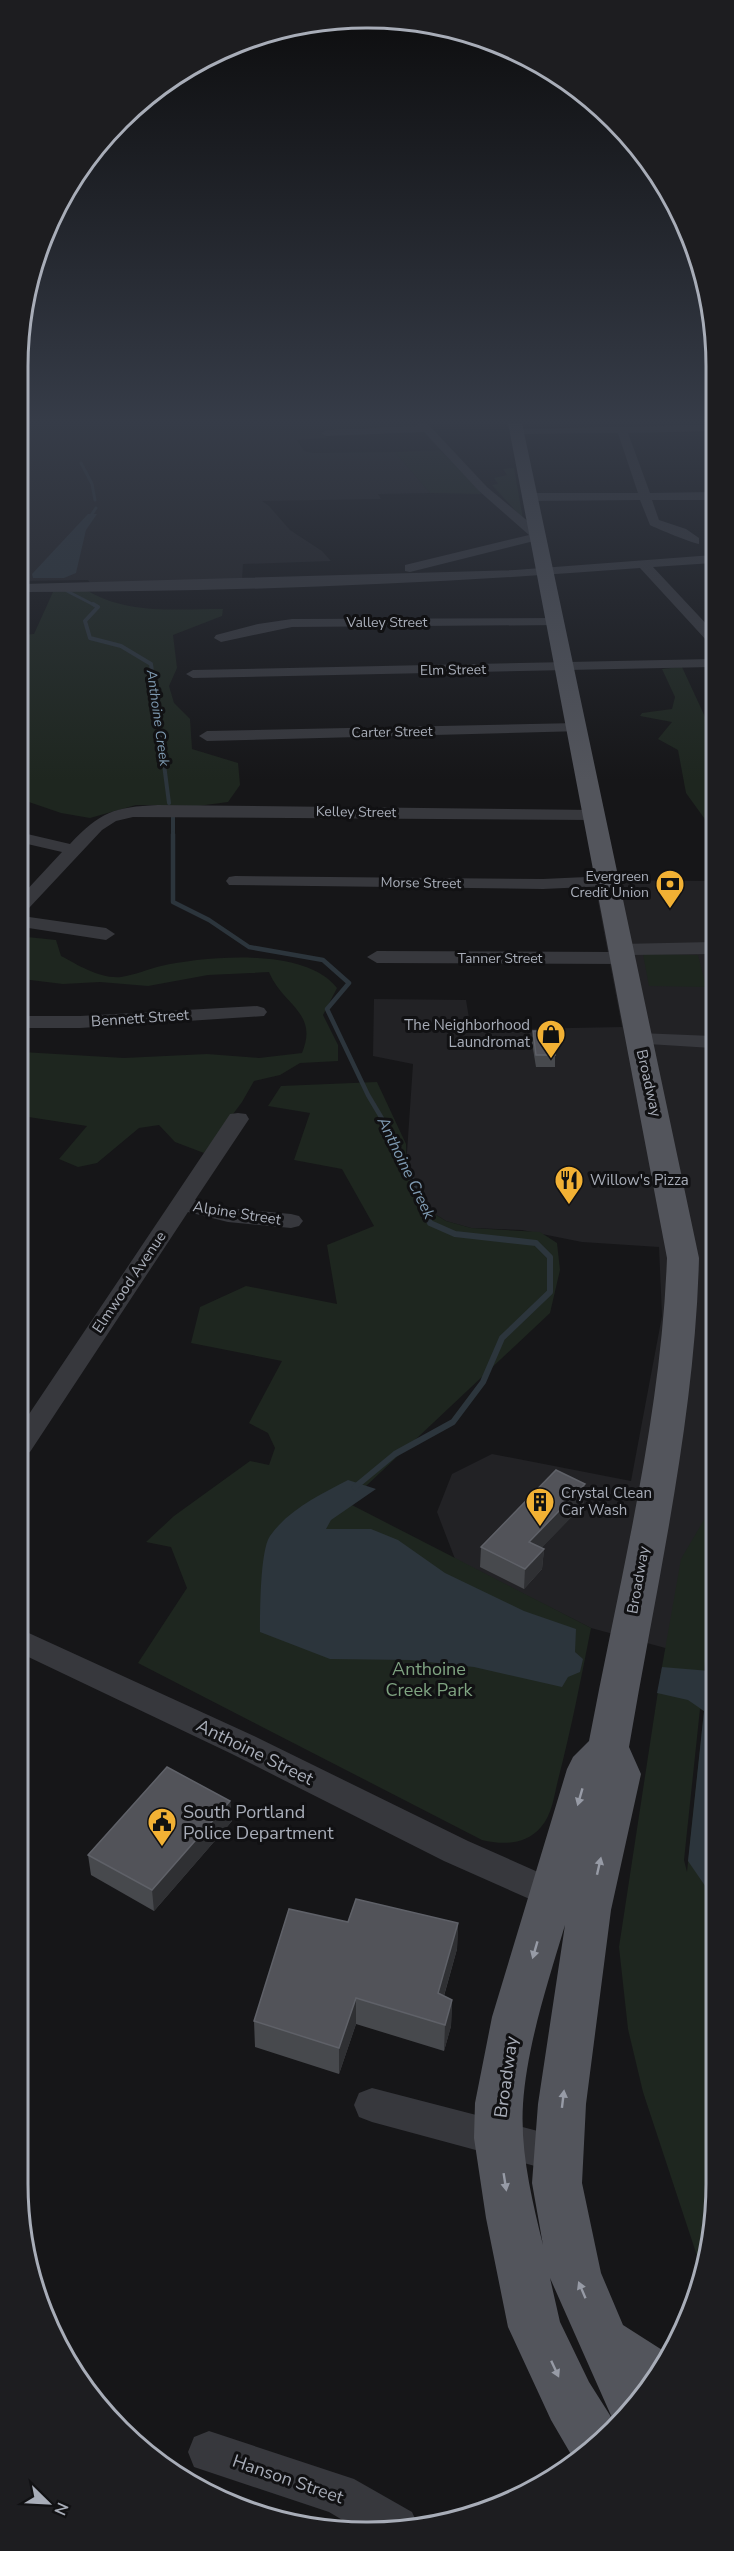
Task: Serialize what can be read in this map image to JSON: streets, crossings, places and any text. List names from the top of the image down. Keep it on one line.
{"streets":{"main road":["Broadway"],"street":["Valley Street","Elm Street","Carter Street","Kelley Street","Morse Street","Tanner Street","Bennett Street","Alpine Street","Elmwood Avenue","Anthoine Street","Hanson Street"]},"crossings":[["Valley Street","Broadway"],["Elm Street","Broadway"],["Carter Street","Broadway"],["Kelley Street","Broadway"],["Morse Street","Broadway"],["Tanner Street","Broadway"],["Broadway","Anthoine Street"],["Alpine Street","Elmwood Avenue"]],"water":["Anthoine Creek"],"parks":["Anthoine Creek Park"],"places":{"bank":["Evergreen Credit Union"],"shop":["The Neighborhood Laundromat"],"restaurant":["Willow's Pizza"],"building":["Crystal Clean Car Wash"],"public building":["South Portland Police Department"]},"north":"bottom right"}
